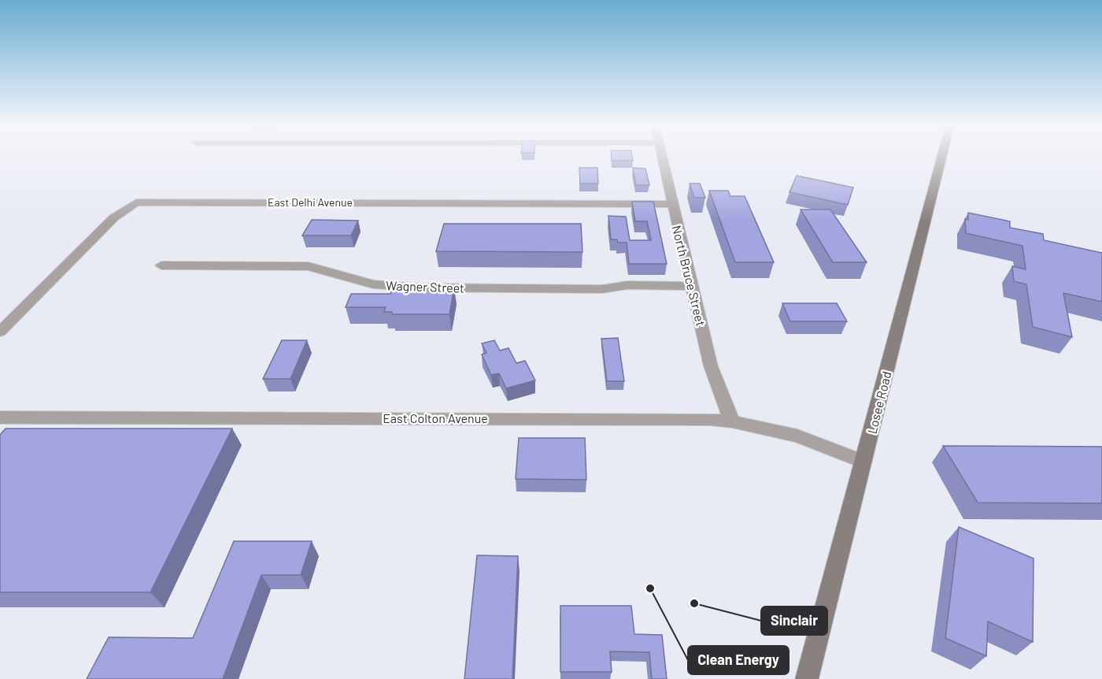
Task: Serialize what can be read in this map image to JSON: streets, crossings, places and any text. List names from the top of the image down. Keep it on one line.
{"streets":{"main road":["Losee Road"],"street":["East Delhi Avenue","North Bruce Street","Wagner Street","East Colton Avenue"]},"crossings":[["East Delhi Avenue","North Bruce Street"],["North Bruce Street","Wagner Street"],["North Bruce Street","East Colton Avenue"],["Losee Road","East Colton Avenue"]],"places":["Clean Energy","Sinclair"]}
